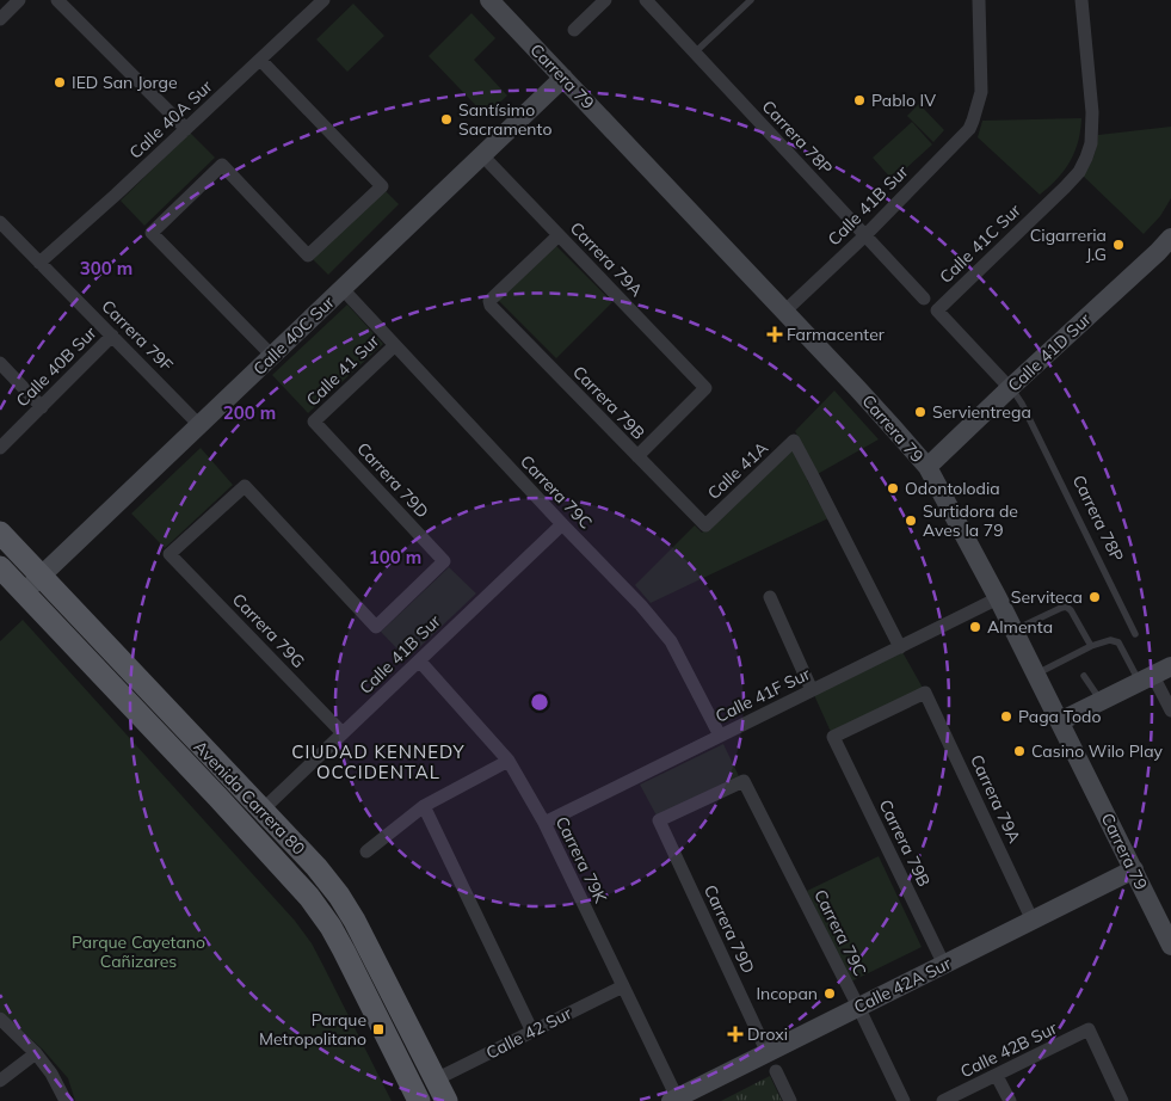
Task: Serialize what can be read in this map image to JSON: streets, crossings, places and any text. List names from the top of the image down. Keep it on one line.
{"streets":{"main road":["Avenida Carrera 80"],"street":["Carrera 79","Calle 40A Sur","Carrera 78P","Calle 41B Sur","Calle 41C Sur","Carrera 79A","Carrera 79F","Calle 40C Sur","Calle 41D Sur","Calle 40B Sur","Calle 41 Sur","Carrera 79B","Calle 41A","Carrera 79D","Carrera 79C","Carrera 79G","Calle 41F Sur","Carrera 79K","Calle 42A Sur","Calle 42 Sur","Calle 42B Sur"]},"crossings":[["Carrera 79","Calle 41B Sur"],["Carrera 79","Calle 40C Sur"],["Carrera 79","Calle 41D Sur"],["Carrera 79","Calle 41F Sur"],["Carrera 79","Calle 42A Sur"],["Calle 40A Sur","Carrera 79F"],["Carrera 78P","Calle 41B Sur"],["Carrera 78P","Calle 41C Sur"],["Carrera 78P","Calle 41D Sur"],["Calle 41B Sur","Carrera 79C"],["Calle 41B Sur","Carrera 79G"],["Calle 41B Sur","Avenida Carrera 80"],["Calle 41B Sur","Carrera 79K"],["Carrera 79A","Calle 40C Sur"],["Carrera 79A","Carrera 79B"],["Carrera 79A","Calle 42A Sur"],["Carrera 79F","Calle 40C Sur"],["Carrera 79F","Calle 40B Sur"],["Calle 40C Sur","Carrera 79C"],["Calle 40C Sur","Avenida Carrera 80"],["Calle 41 Sur","Carrera 79D"],["Calle 41 Sur","Carrera 79C"],["Carrera 79B","Calle 41A"],["Carrera 79B","Calle 42A Sur"],["Calle 41A","Calle 41F Sur"],["Carrera 79D","Carrera 79C"],["Carrera 79D","Carrera 79G"],["Carrera 79D","Calle 42A Sur"],["Carrera 79C","Calle 41F Sur"],["Carrera 79C","Calle 42A Sur"],["Calle 41F Sur","Carrera 79K"],["Avenida Carrera 80","Calle 42 Sur"],["Carrera 79K","Calle 42A Sur"],["Carrera 79K","Calle 42 Sur"]],"districts":["CIUDAD KENNEDY OCCIDENTAL"],"parks":["Parque Cayetano Cañizares"],"places":{"other":["IED San Jorge","Pablo IV","Santísimo Sacramento","Cigarreria J.G","Servientrega","Odontolodia","Surtidora de Aves la 79","Serviteca","Almenta","Paga Todo","Casino Wilo Play","Incopan"],"health":["Farmacenter","Droxi"],"transit":["Parque Metropolitano"]},"rings":["300 m","200 m","100 m"]}
